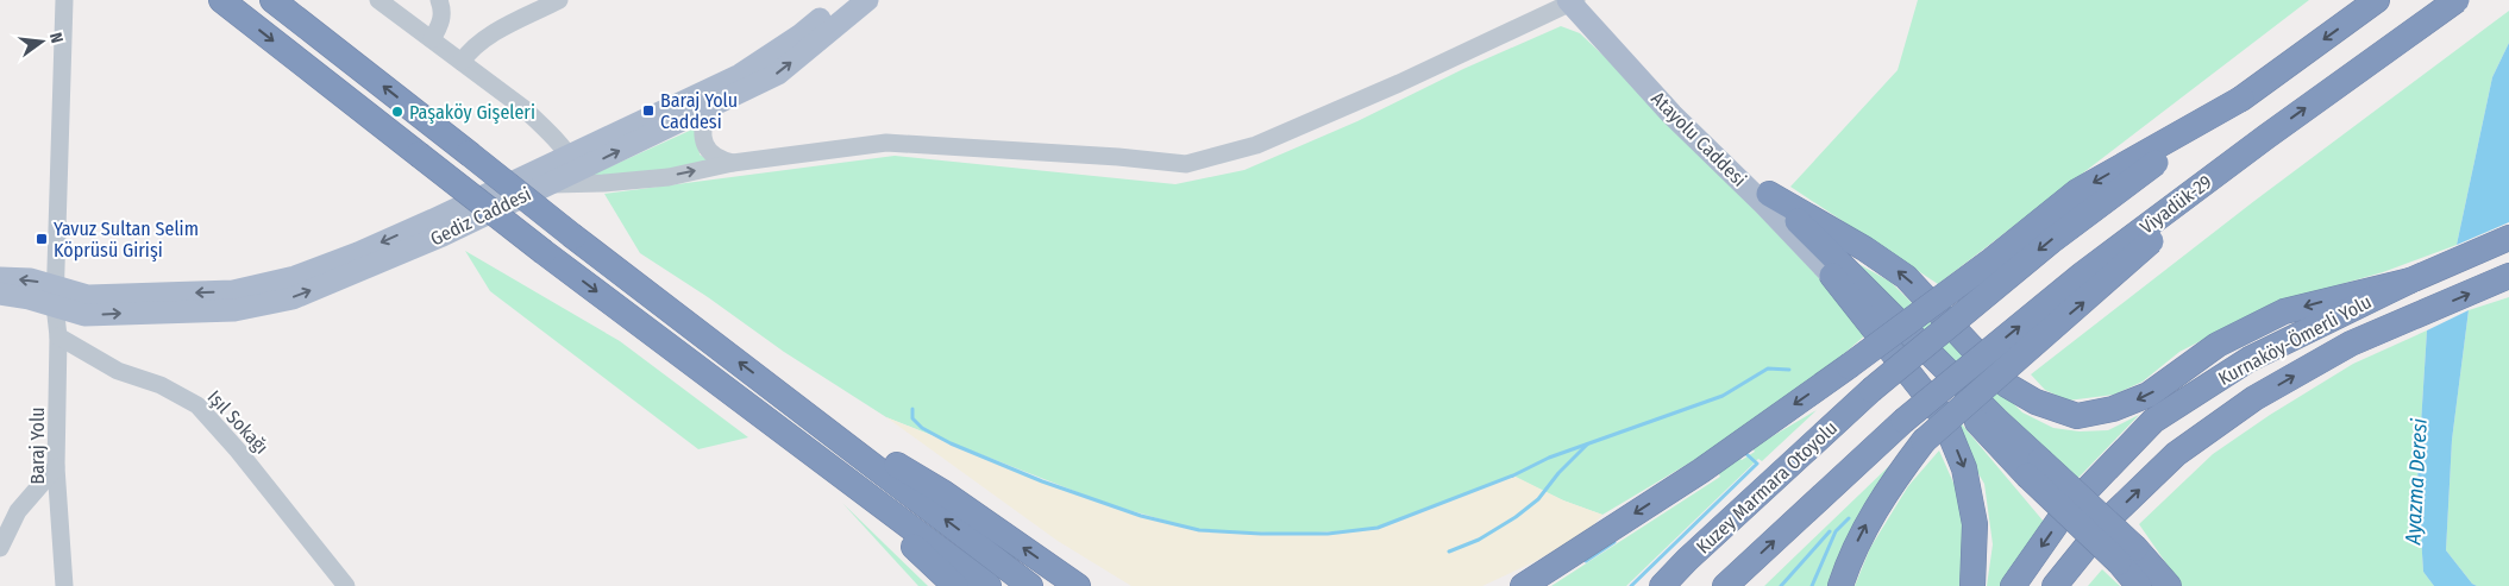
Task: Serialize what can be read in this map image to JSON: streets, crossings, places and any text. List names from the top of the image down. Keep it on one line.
{"streets":{"highway":["Viyadük-29","Kurnaköy-Ömerli Yolu","Kuzey Marmara Otoyolu"],"main road":["Atayolu Caddesi","Gediz Caddesi"],"street":["Işıl Sokağı","Baraj Yolu"]},"crossings":[["Gediz Caddesi","Baraj Yolu"],["Işıl Sokağı","Baraj Yolu"]],"water":["Ayazma Deresi"],"places":{"transit":["Baraj Yolu Caddesi","Yavuz Sultan Selim Köprüsü Girişi"],"other":["Paşaköy Gişeleri"]},"north":"right"}
